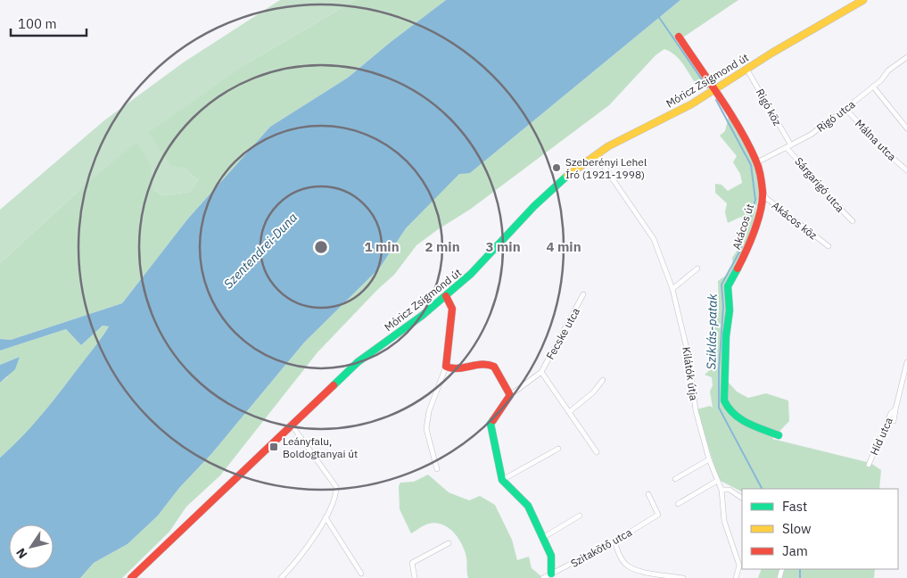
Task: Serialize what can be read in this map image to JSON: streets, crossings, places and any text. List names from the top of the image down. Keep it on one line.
{"streets":{"main road":["Móricz Zsigmond út","Akácos út"],"street":["Rigó köz","Rigó utca","Málna utca","Sárgarigó utca","Akácos köz","Fecske utca","Kilátók útja","Híd utca","Szitakötő utca"]},"crossings":[["Móricz Zsigmond út","Rigó köz"],["Móricz Zsigmond út","Akácos út"],["Móricz Zsigmond út","Kilátók útja"],["Rigó köz","Rigó utca"],["Rigó köz","Sárgarigó utca"],["Rigó utca","Málna utca"],["Rigó utca","Sárgarigó utca"],["Rigó utca","Akácos út"],["Akácos köz","Akácos út"]],"water":["Szentendrei-Duna","Sziklás-patak"],"places":{"other":["Szeberényi Lehel Író (1921-1998)"],"transit":["Leányfalu, Boldogtanyai út"]},"legend":["Fast","Slow","Jam"],"scale_bar":"100 m","north":"bottom left","rings":["1 min","2 min","3 min","4 min"]}
